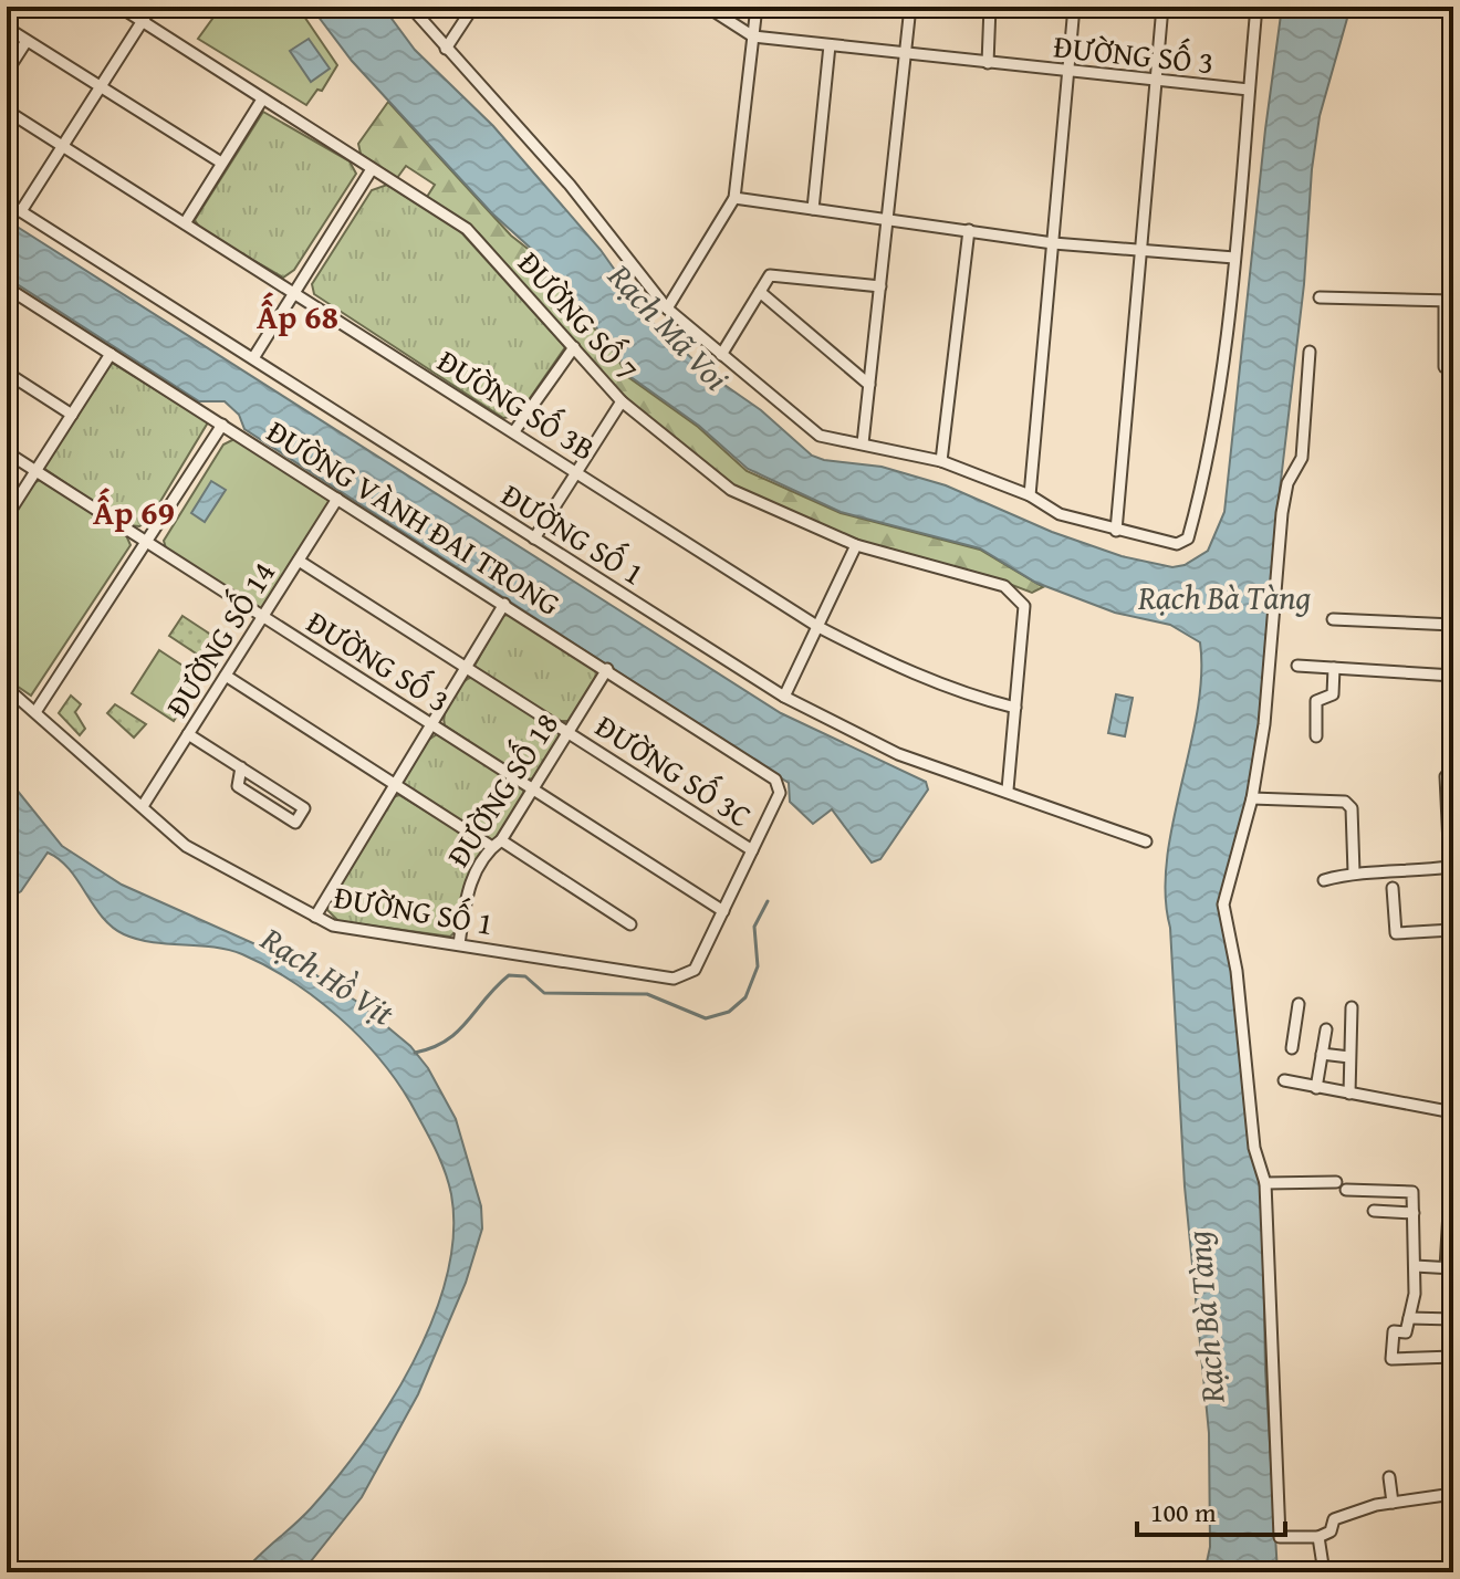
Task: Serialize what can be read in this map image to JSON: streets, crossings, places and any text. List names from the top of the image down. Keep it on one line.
{"streets":{"street":["ĐƯỜNG SỐ 3","ĐƯỜNG SỐ 7","ĐƯỜNG SỐ 3B","ĐƯỜNG VÀNH ĐAI TRONG","ĐƯỜNG SỐ 1","ĐƯỜNG SỐ 14","ĐƯỜNG SỐ 3C","ĐƯỜNG SỐ 18"]},"crossings":[["ĐƯỜNG SỐ 3","ĐƯỜNG SỐ 1"],["ĐƯỜNG SỐ 3","ĐƯỜNG SỐ 14"],["ĐƯỜNG SỐ 3","ĐƯỜNG SỐ 18"],["ĐƯỜNG SỐ 7","ĐƯỜNG SỐ 3B"],["ĐƯỜNG VÀNH ĐAI TRONG","ĐƯỜNG SỐ 1"],["ĐƯỜNG VÀNH ĐAI TRONG","ĐƯỜNG SỐ 14"],["ĐƯỜNG VÀNH ĐAI TRONG","ĐƯỜNG SỐ 18"],["ĐƯỜNG SỐ 1","ĐƯỜNG SỐ 14"],["ĐƯỜNG SỐ 1","ĐƯỜNG SỐ 3C"],["ĐƯỜNG SỐ 1","ĐƯỜNG SỐ 18"],["ĐƯỜNG SỐ 3C","ĐƯỜNG SỐ 18"]],"districts":["Ấp 68","Ấp 69"],"water":["Rạch Mã Voi","Rạch Bà Tàng","Rạch Hồ Vịt"],"scale_bar":"100 m"}
